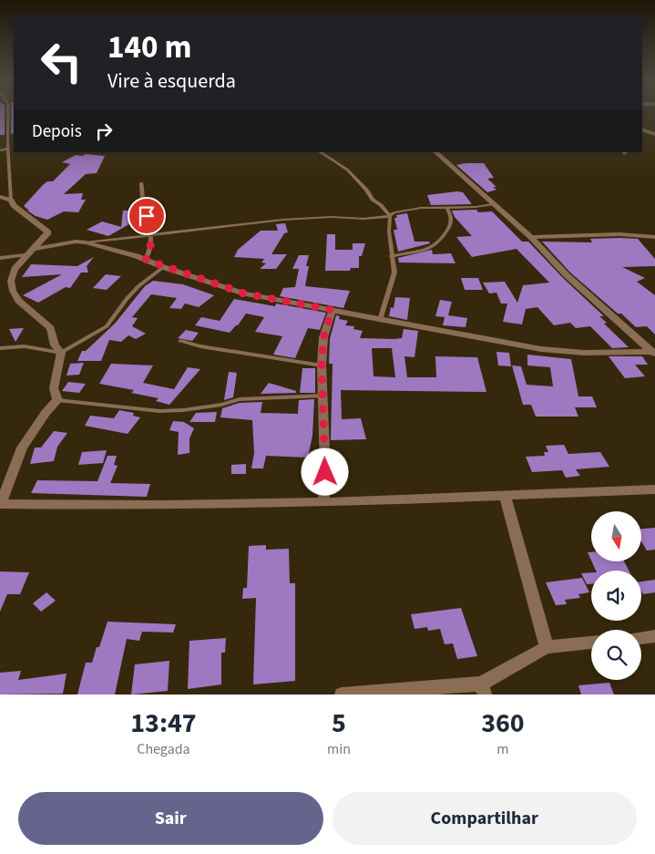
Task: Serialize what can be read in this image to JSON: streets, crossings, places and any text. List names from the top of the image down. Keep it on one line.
{"north":"bottom","page":{"turn":["140 m","Vire à esquerda"],"then":"Depois","eta":["13:47","Chegada","5","min","360","m"],"buttons":["Sair","Compartilhar"]}}
